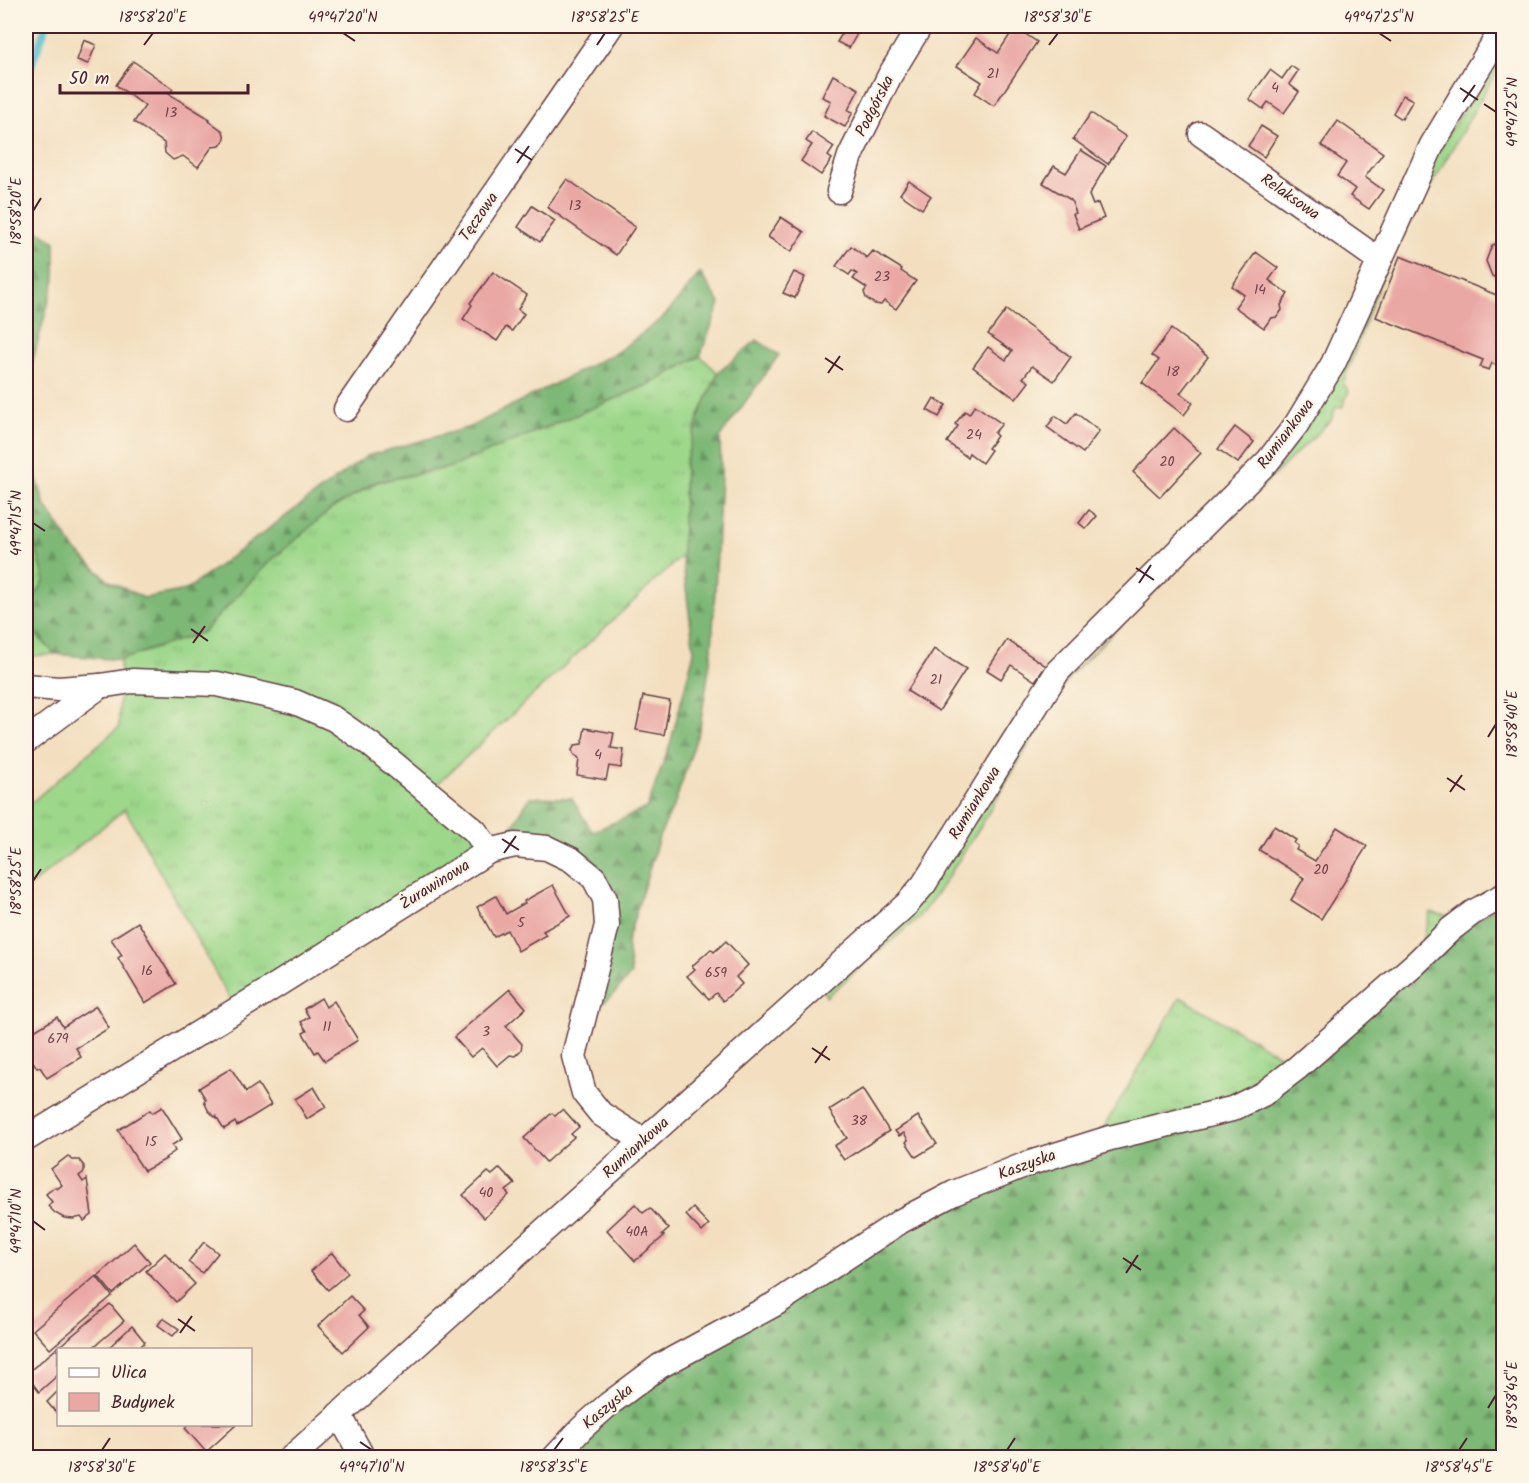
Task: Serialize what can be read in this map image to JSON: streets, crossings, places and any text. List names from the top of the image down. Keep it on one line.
{"streets":{"street":["Podgórska","Relaksowa","Tęczowa","Rumiankowa","Żurawinowa","Kaszyska"]},"crossings":[["Relaksowa","Rumiankowa"],["Rumiankowa","Żurawinowa"]],"house_numbers":["21","4","13","13","23","14","18","24","20","21","4","20","5","16","659","11","3","679","38","15","40","40A"],"legend":["Ulica","Budynek"],"scale_bar":"50 m","coordinates":["18°58'20\"E","49°47'20\"N","18°58'25\"E","18°58'30\"E","49°47'25\"N","49°47'15\"N","18°58'40\"E","49°47'10\"N","18°58'45\"E","18°58'35\"E"]}
